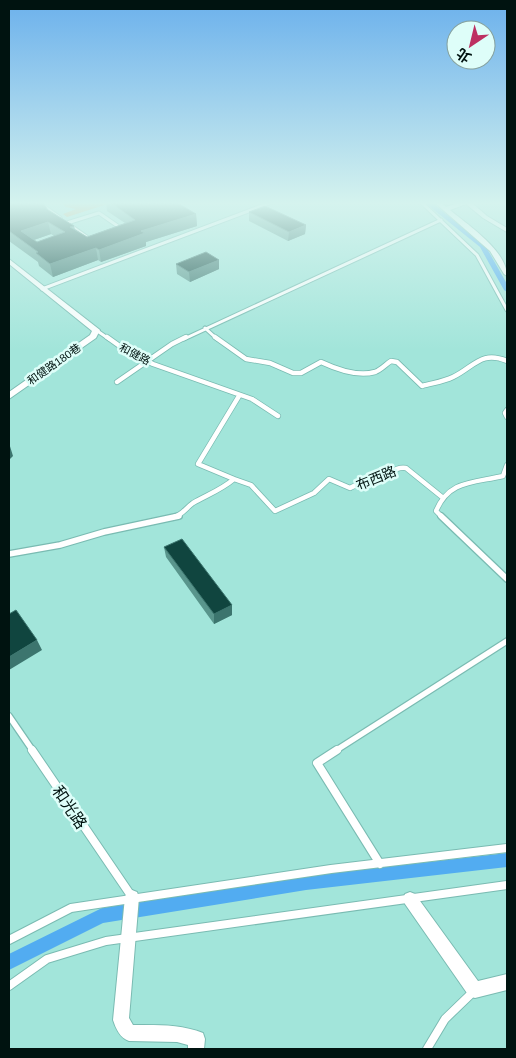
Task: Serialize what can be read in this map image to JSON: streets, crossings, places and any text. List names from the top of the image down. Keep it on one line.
{"streets":{"street":["和健路","和健路180巷"],"lane":["布西路","和光路"]},"crossings":[["和健路","和健路180巷"],["和健路","布西路"]],"north":"bottom left"}
